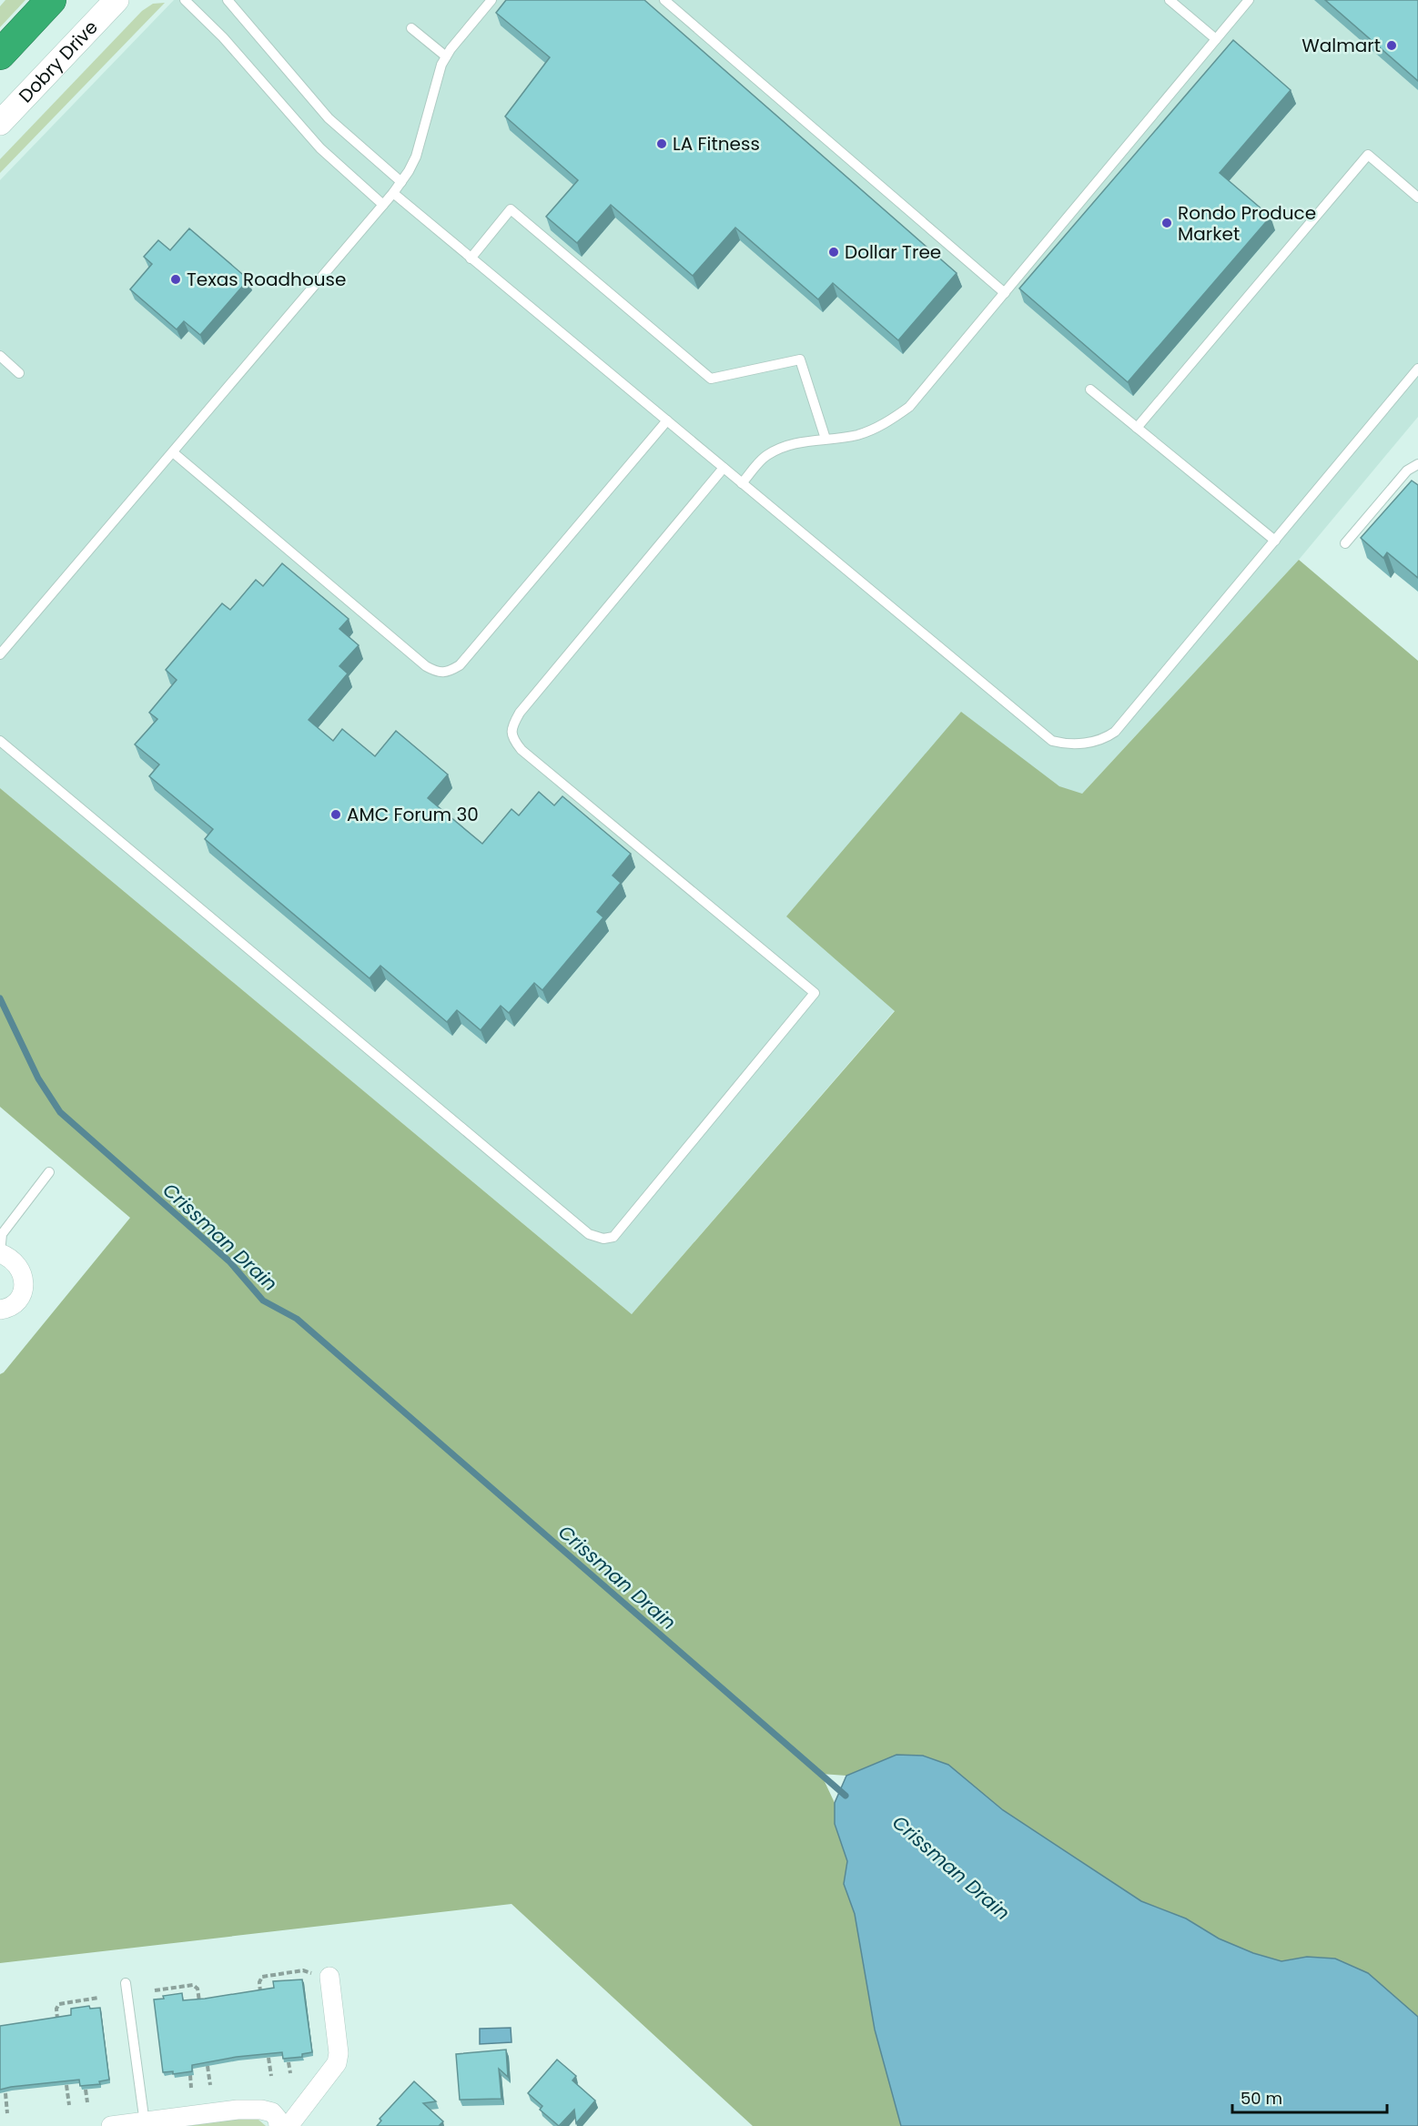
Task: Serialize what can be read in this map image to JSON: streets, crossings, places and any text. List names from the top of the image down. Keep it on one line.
{"streets":{"street":["Dobry Drive"]},"water":["Crissman Drain"],"places":["Walmart","LA Fitness","Rondo Produce Market","Dollar Tree","Texas Roadhouse","AMC Forum 30"],"scale_bar":"50 m"}
